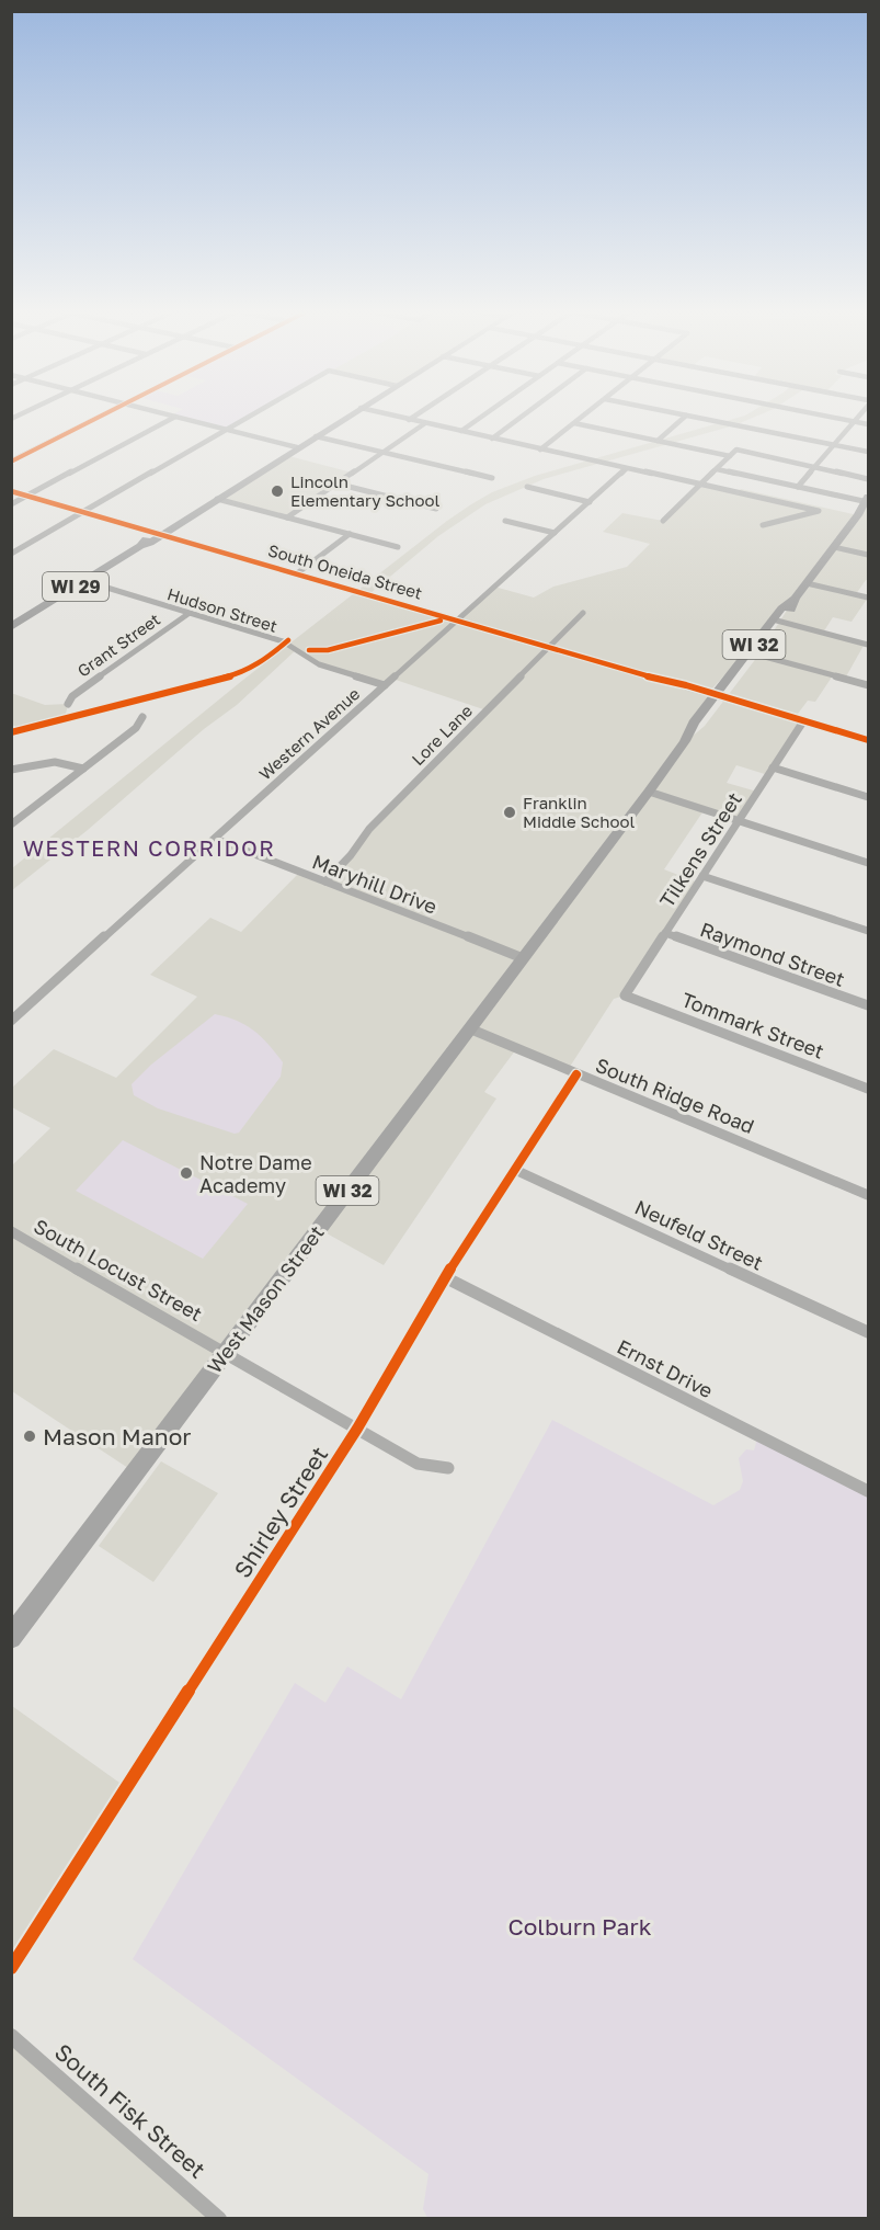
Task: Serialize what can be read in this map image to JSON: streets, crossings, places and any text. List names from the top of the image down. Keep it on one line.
{"streets":{"main road":["WI 29","WI 32","West Mason Street"],"street":["South Oneida Street","Hudson Street","Grant Street","Western Avenue","Lore Lane","Tilkens Street","Maryhill Drive","Raymond Street","Tommark Street","South Ridge Road","Neufeld Street","South Locust Street","Ernst Drive","Shirley Street","South Fisk Street"]},"crossings":[["South Oneida Street","WI 29"],["South Oneida Street","Western Avenue"],["South Oneida Street","Lore Lane"],["South Oneida Street","Tilkens Street"],["South Oneida Street","West Mason Street"],["WI 29","Hudson Street"],["Hudson Street","Grant Street"],["Hudson Street","Western Avenue"],["Western Avenue","Maryhill Drive"],["Lore Lane","Maryhill Drive"],["Tilkens Street","Raymond Street"],["Tilkens Street","Tommark Street"],["Maryhill Drive","West Mason Street"],["South Ridge Road","West Mason Street"],["South Ridge Road","Shirley Street"],["Neufeld Street","Shirley Street"],["South Locust Street","West Mason Street"],["South Locust Street","Shirley Street"],["Ernst Drive","Shirley Street"]],"districts":["WESTERN CORRIDOR"],"parks":["Colburn Park"],"places":["Lincoln Elementary School","Franklin Middle School","Notre Dame Academy","Mason Manor"]}
